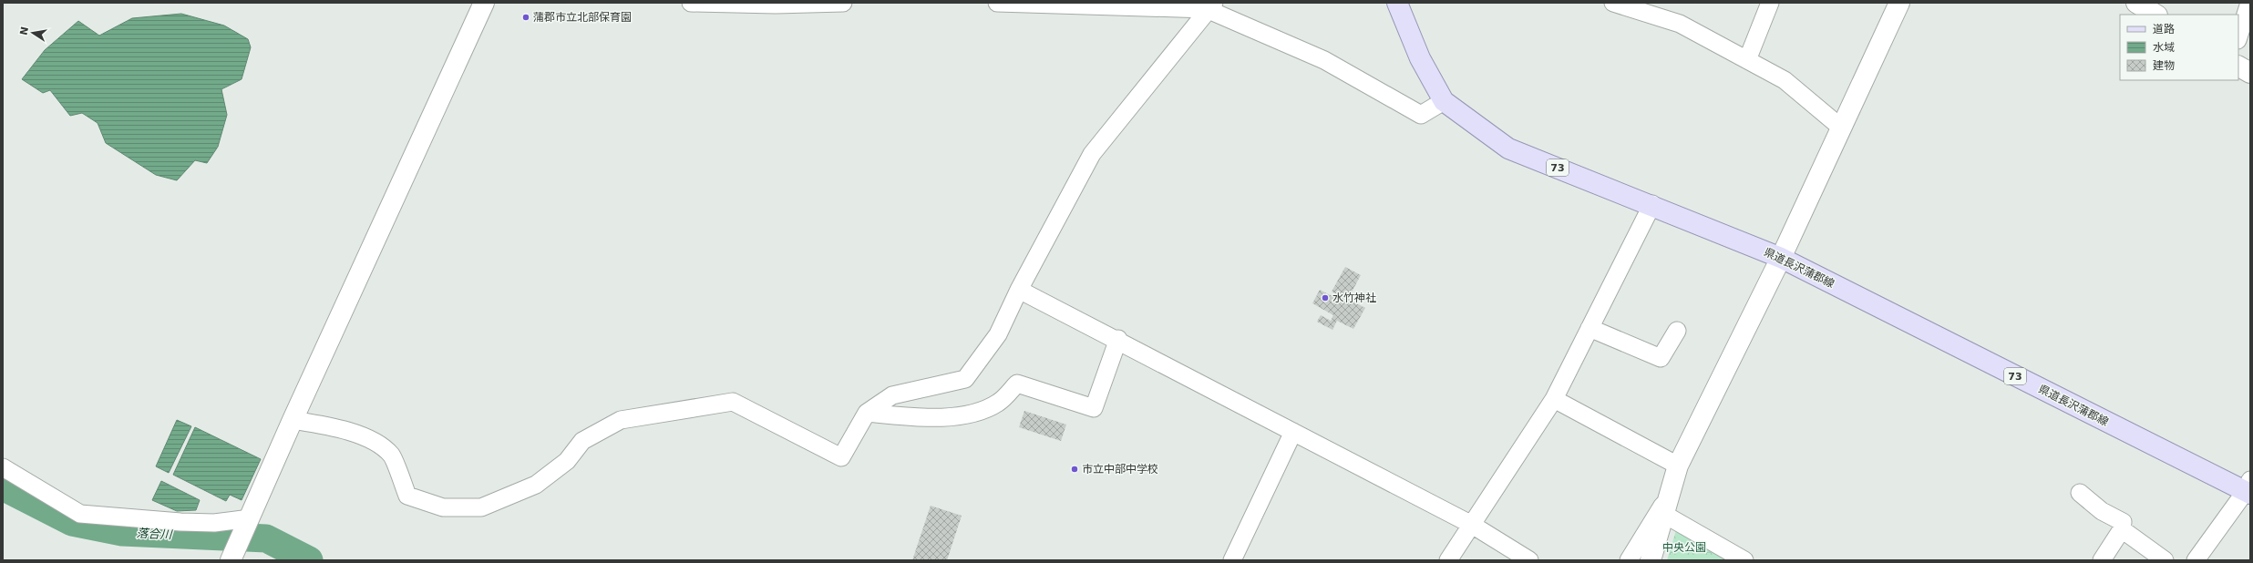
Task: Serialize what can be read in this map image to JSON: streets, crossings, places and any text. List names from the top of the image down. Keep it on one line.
{"streets":{"main road":["73","県道長沢蒲郡線"]},"water":["落合川"],"parks":["中央公園"],"places":["蒲郡市立北部保育園","水竹神社","市立中部中学校"],"legend":["道路","水域","建物"],"north":"left"}
